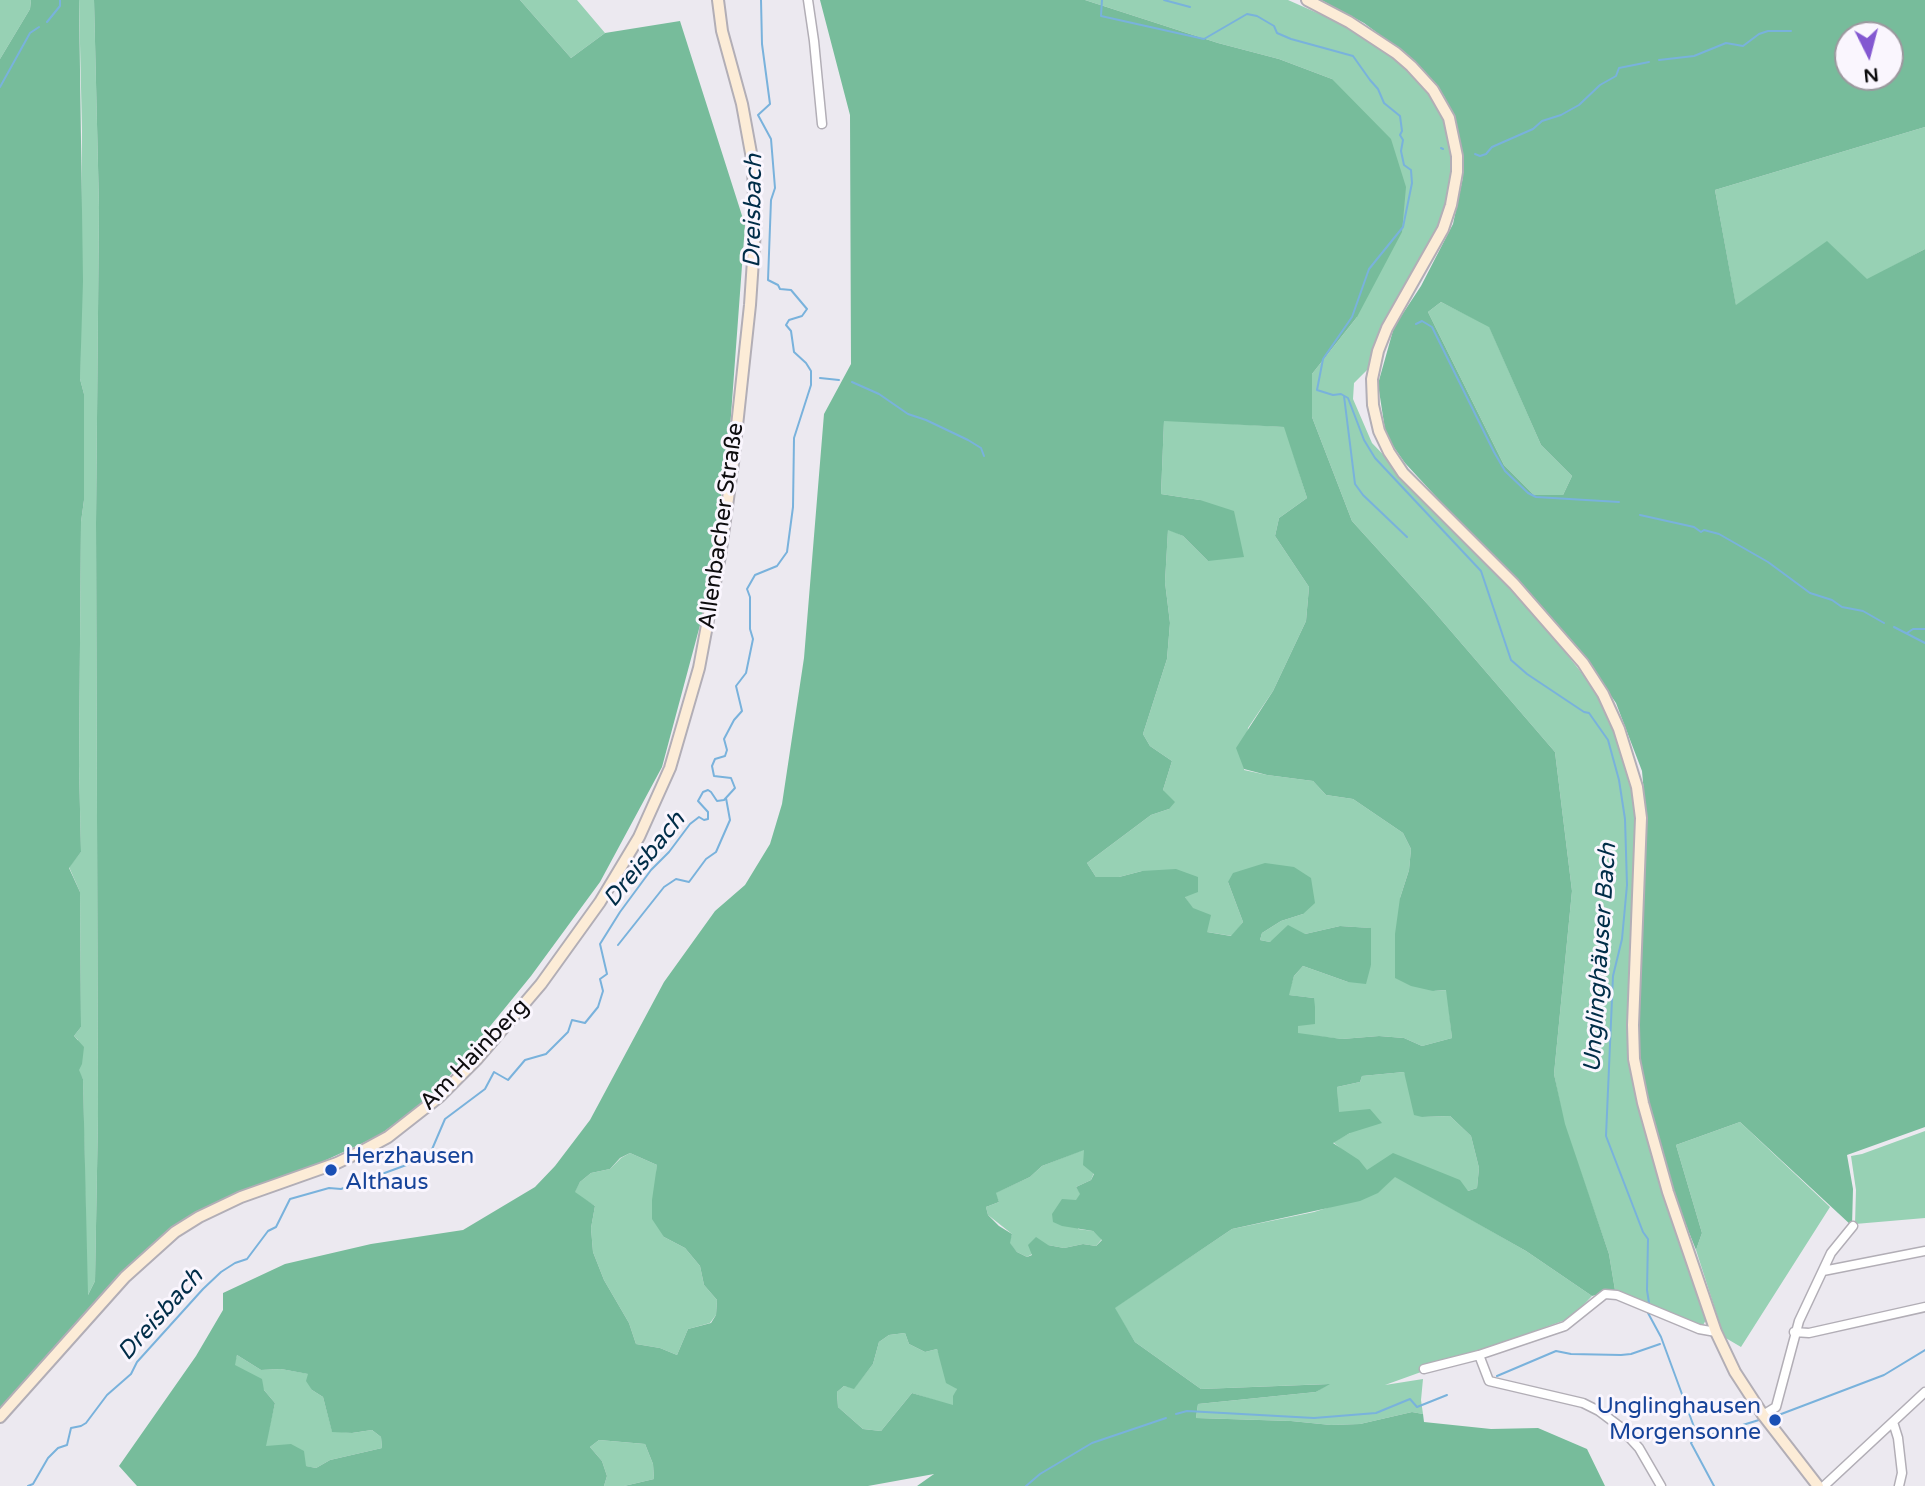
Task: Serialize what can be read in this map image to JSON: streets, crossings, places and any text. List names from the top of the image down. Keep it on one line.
{"streets":{"main road":["Allenbacher Straße","Am Hainberg"]},"crossings":[["Allenbacher Straße","Am Hainberg"]],"water":["Dreisbach","Unglinghäuser Bach"],"places":["Herzhausen Althaus","Unglinghausen Morgensonne"],"north":"bottom"}
